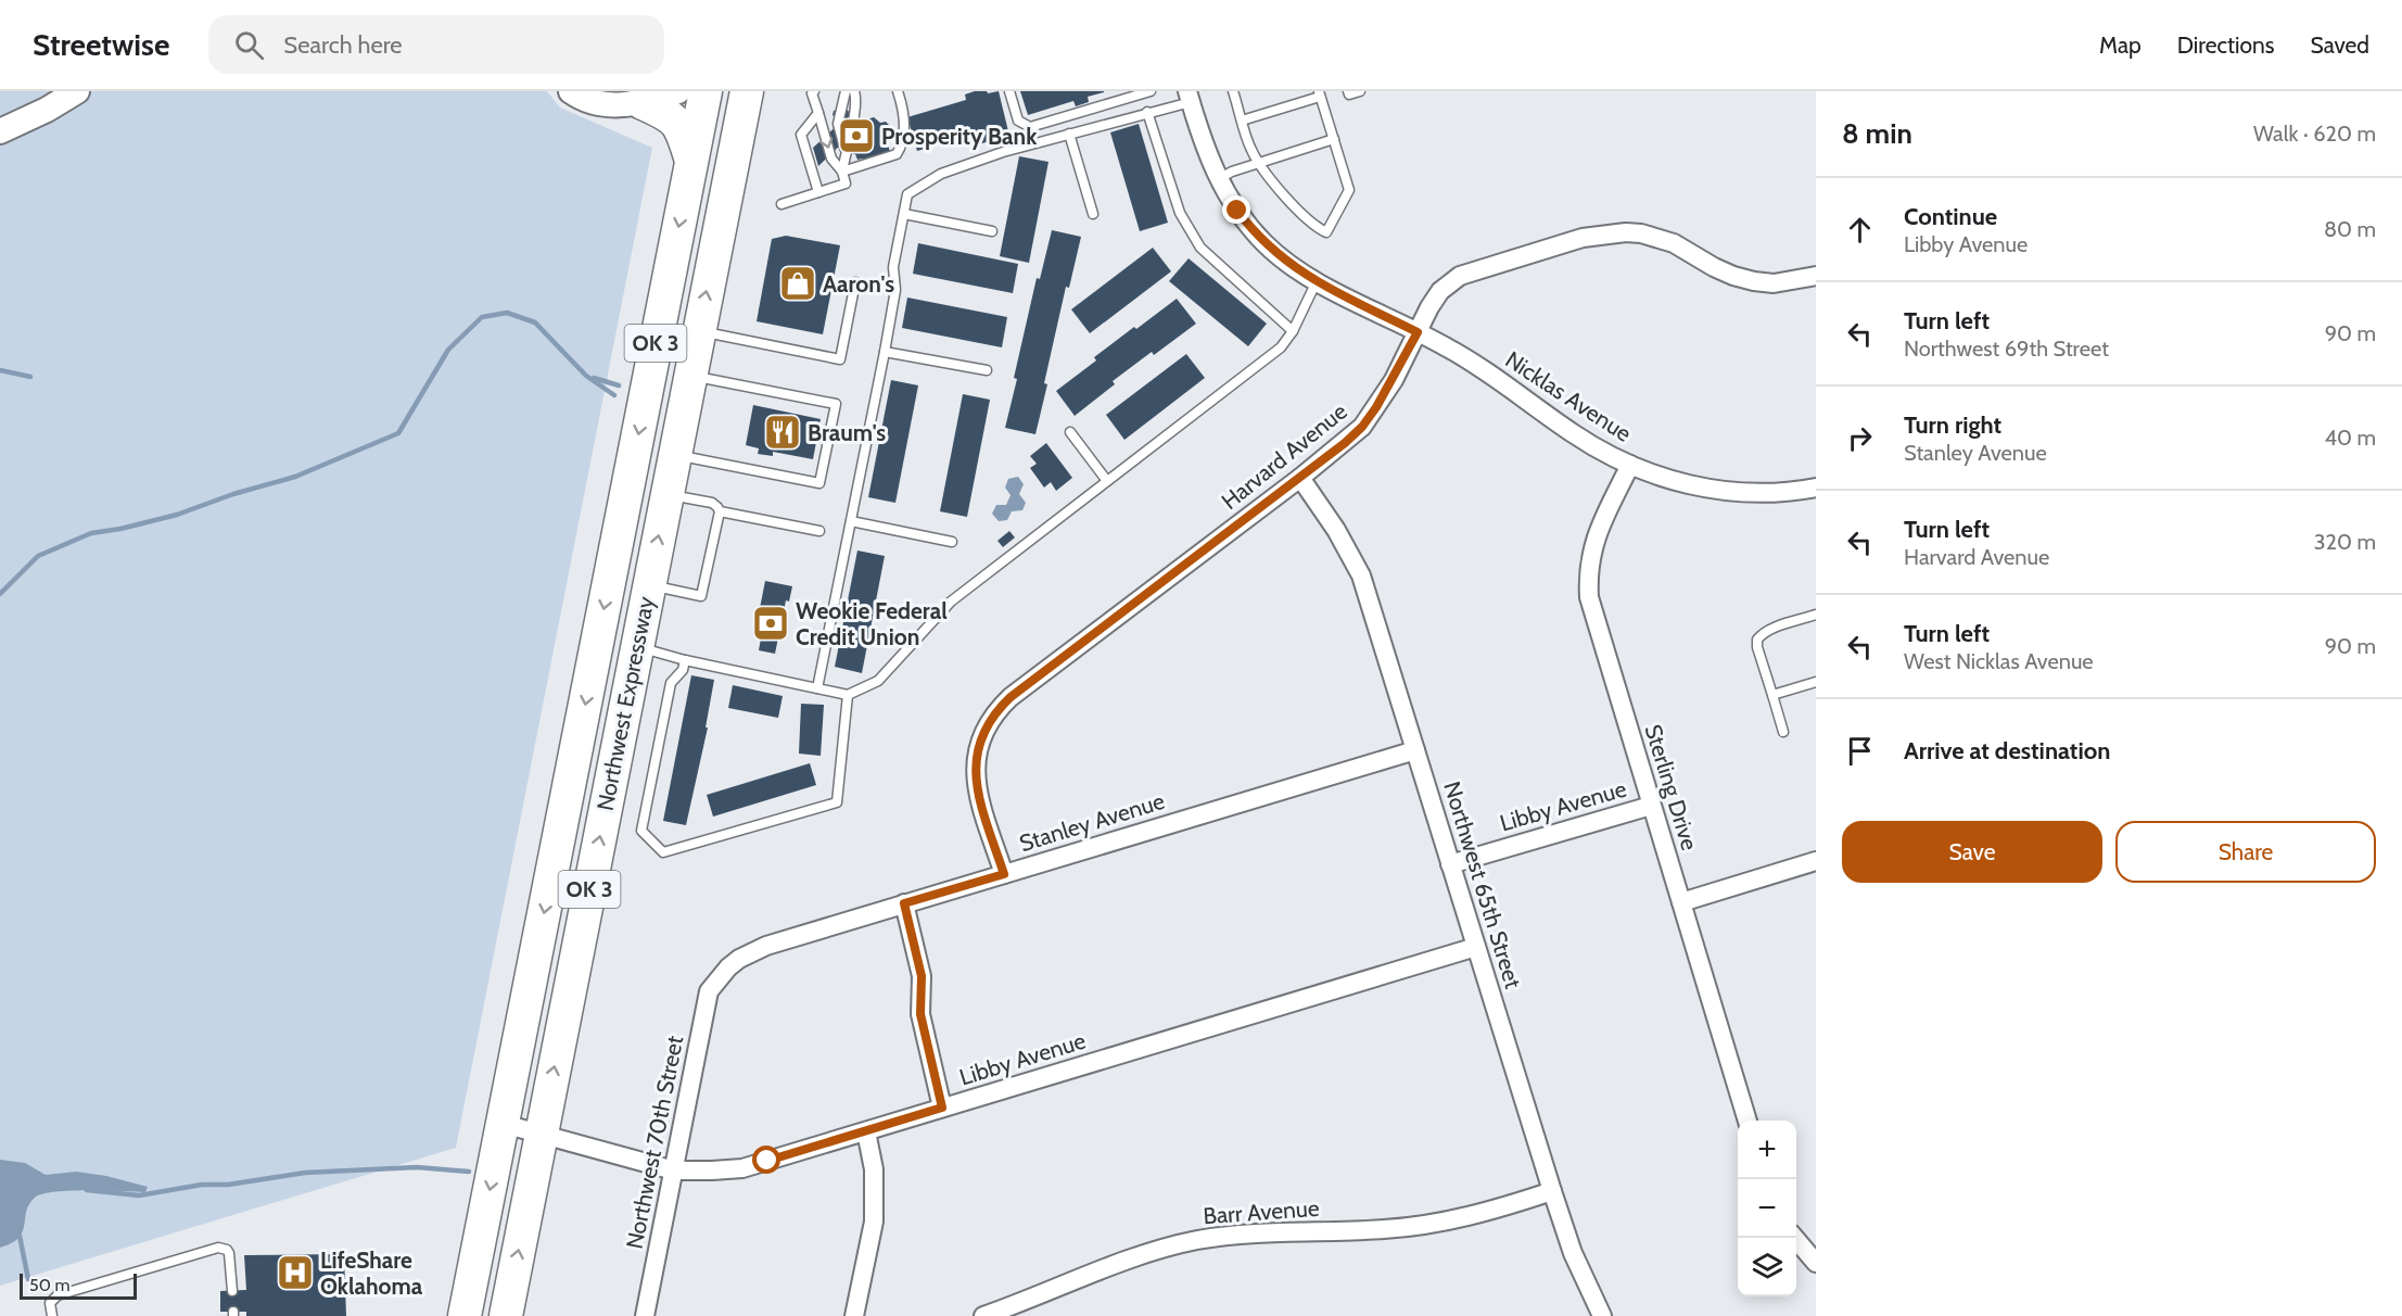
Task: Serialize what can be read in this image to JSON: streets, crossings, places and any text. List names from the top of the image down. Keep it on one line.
{"streets":{"highway":["OK 3","Northwest Expressway"],"street":["Nicklas Avenue","Harvard Avenue","Sterling Drive","Libby Avenue","Stanley Avenue","Northwest 65th Street","Northwest 70th Street","Barr Avenue"]},"crossings":[["Nicklas Avenue","Harvard Avenue"],["Nicklas Avenue","Sterling Drive"],["Harvard Avenue","Stanley Avenue"],["Harvard Avenue","Northwest 65th Street"],["Northwest Expressway","Libby Avenue"],["Sterling Drive","Libby Avenue"],["Libby Avenue","Northwest 65th Street"],["Libby Avenue","Northwest 70th Street"],["Stanley Avenue","Northwest 65th Street"],["Stanley Avenue","Northwest 70th Street"],["Northwest 65th Street","Barr Avenue"]],"places":{"bank":["Prosperity Bank","Weokie Federal Credit Union"],"shop":["Aaron's"],"restaurant":["Braum's"],"hospital":["LifeShare Oklahoma"]},"scale_bar":"50 m","page":{"header":"Streetwise","search":"Search here","nav":["Map","Directions","Saved"],"heading":["8 min","Walk · 620 m"],"list":[["Continue","Libby Avenue","80 m"],["Turn left","Northwest 69th Street","90 m"],["Turn right","Stanley Avenue","40 m"],["Turn left","Harvard Avenue","320 m"],["Turn left","West Nicklas Avenue","90 m"],"Arrive at destination"],"buttons":["Save","Share"],"map_buttons":["+","−"],"scale":"50 m"}}
